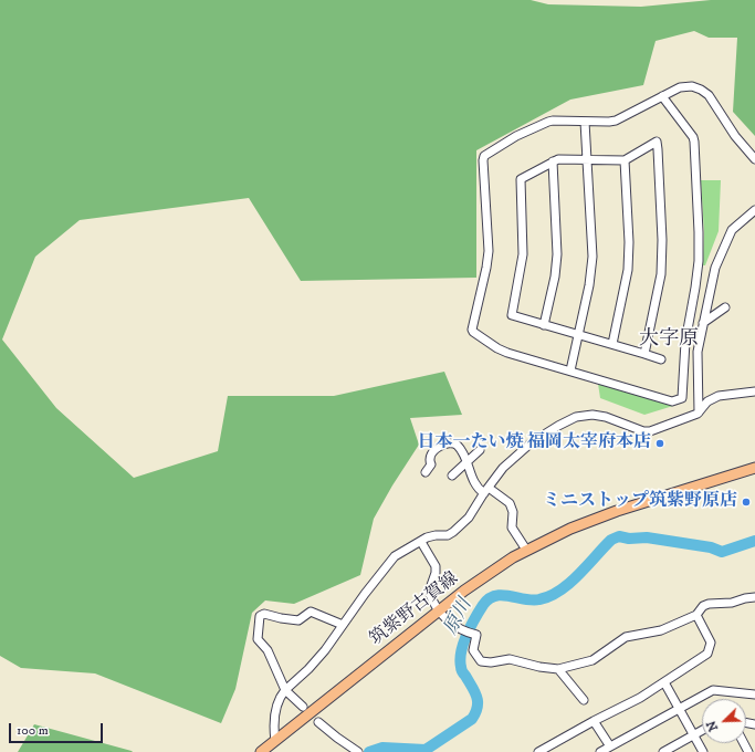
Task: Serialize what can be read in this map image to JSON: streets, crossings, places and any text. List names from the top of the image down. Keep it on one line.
{"streets":{"main road":["筑紫野古賀線"]},"districts":["大字原"],"water":["原川"],"places":["日本一たい焼 福岡太宰府本店","ミニストップ筑紫野原店"],"scale_bar":"100 m","north":"bottom left"}
